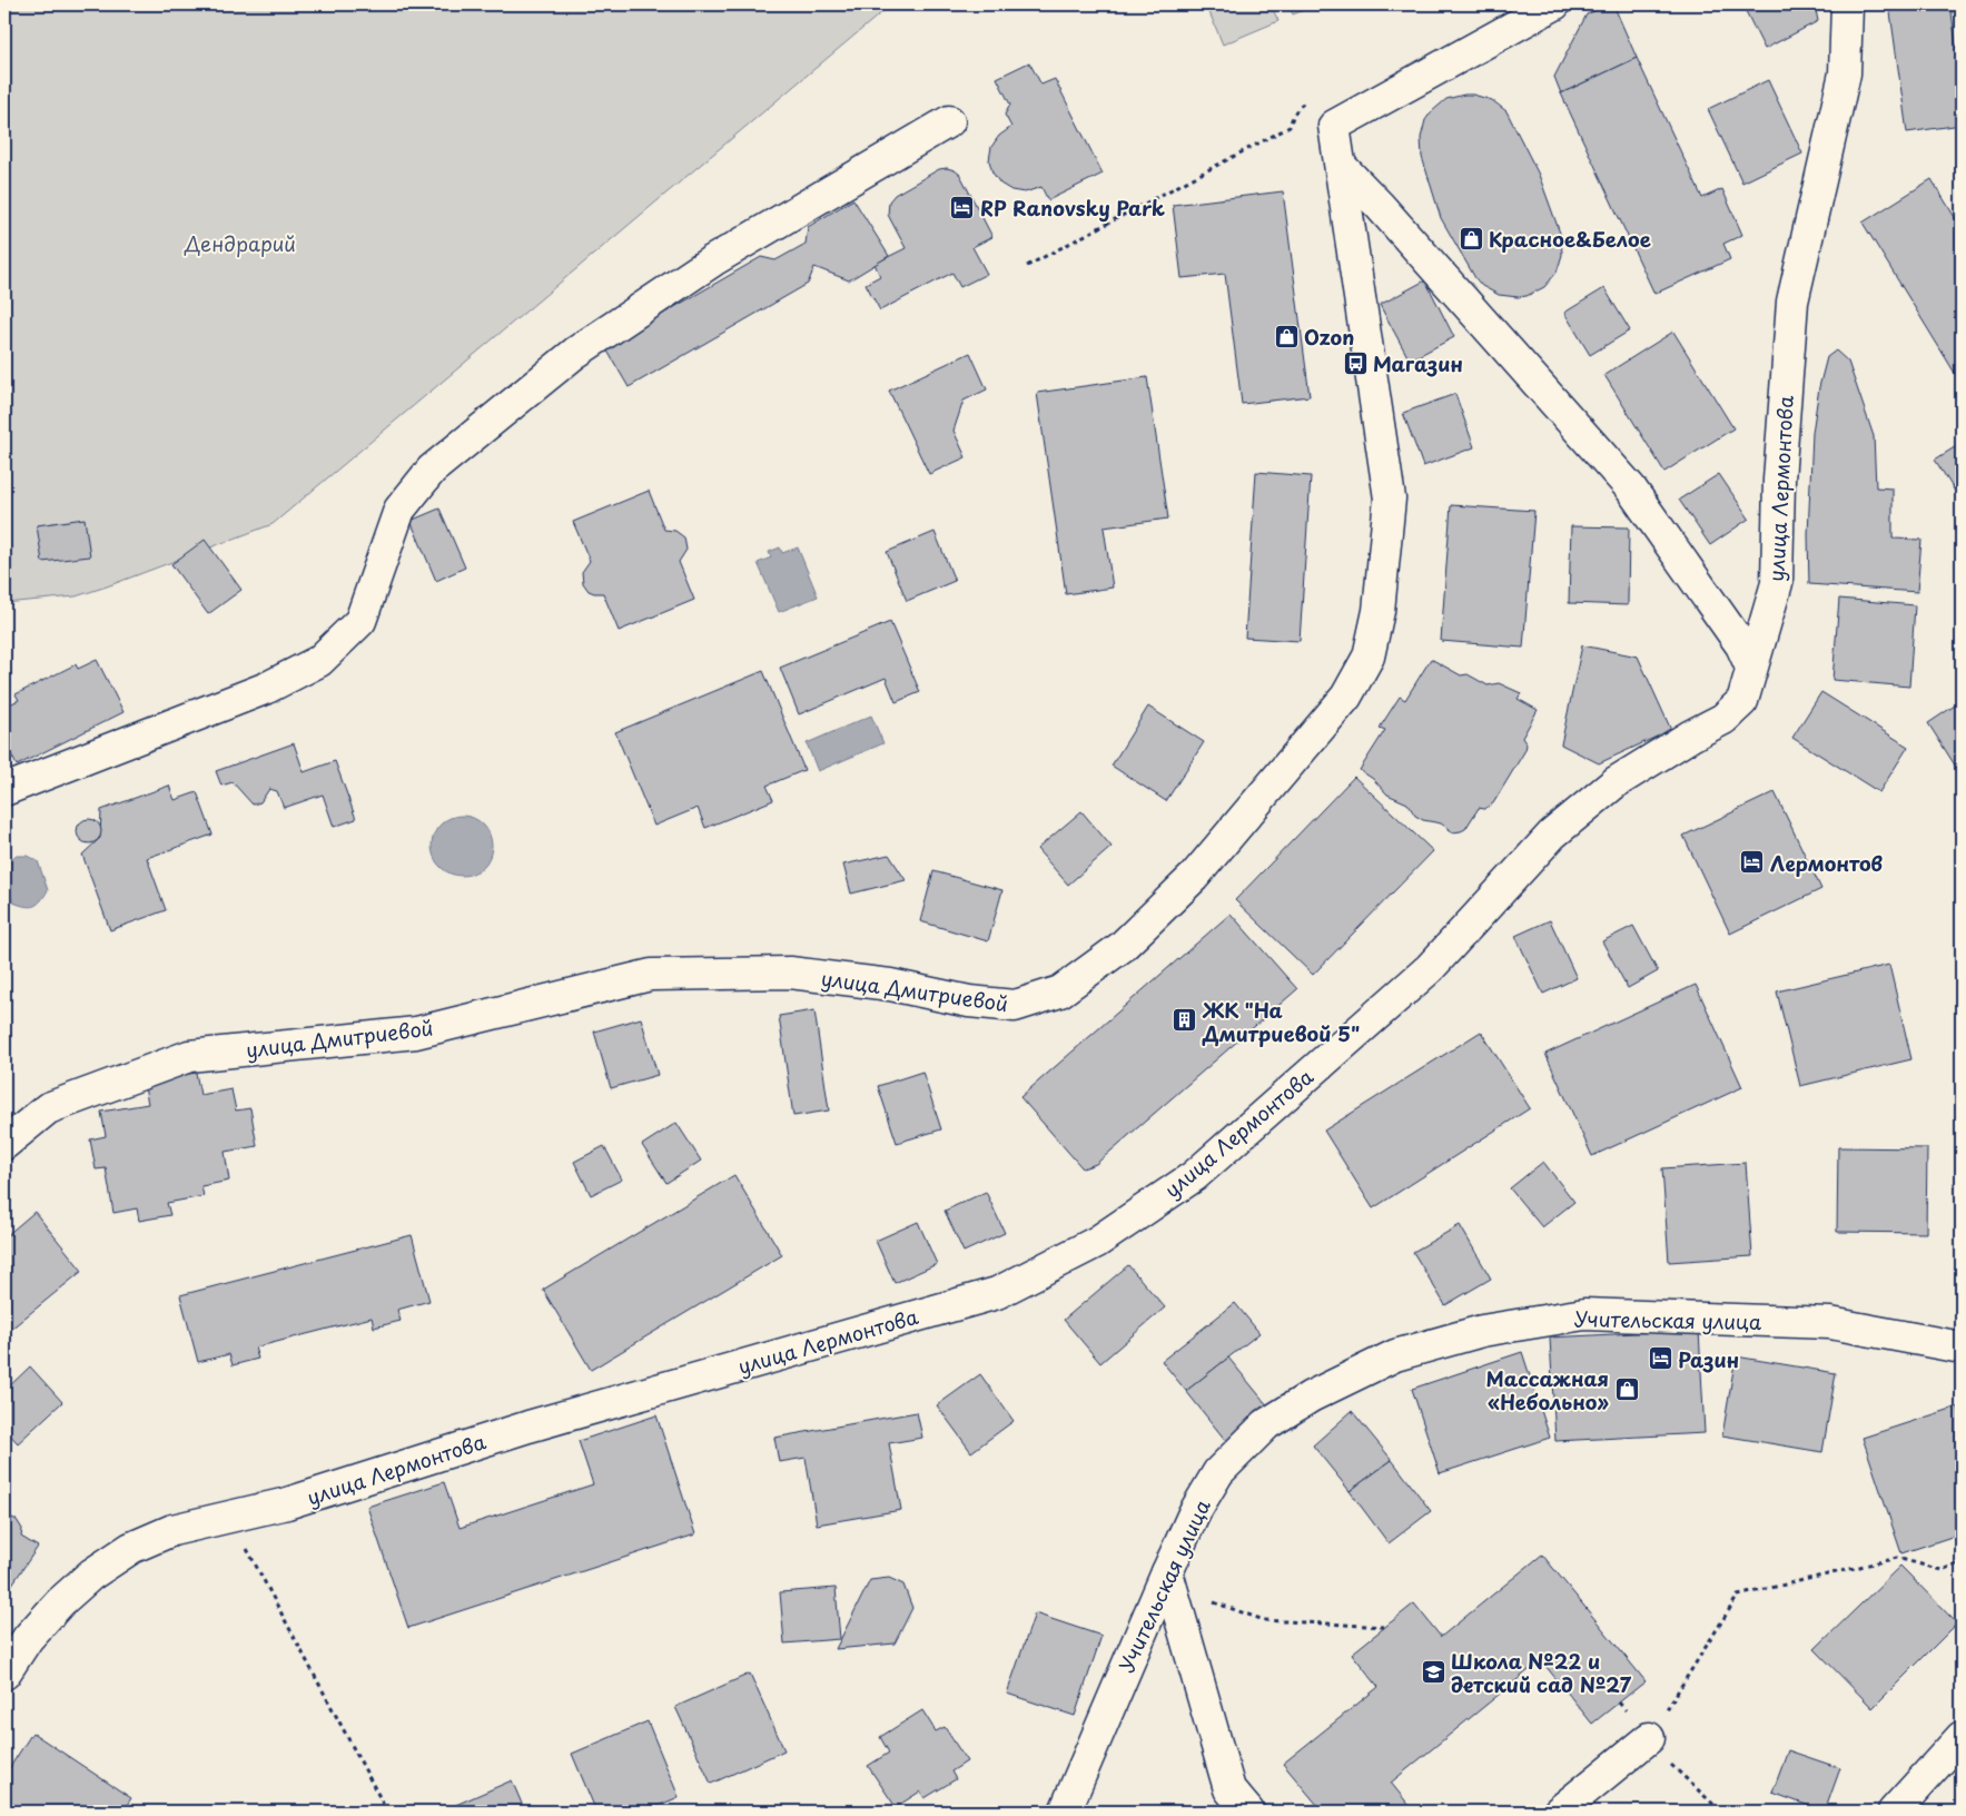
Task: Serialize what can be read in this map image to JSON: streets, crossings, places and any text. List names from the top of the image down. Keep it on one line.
{"streets":{"street":["улица Лермонтова","улица Дмитриевой","Учительская улица"]},"parks":["Дендрарий"],"places":{"hotel":["RP Ranovsky Park","Лермонтов","Разин"],"shop":["Красное&Белое","Ozon","Массажная «Небольно»"],"bus stop":["Магазин"],"building":["ЖК \"На Дмитриевой 5\""],"school or university":["Школа №22 и детский сад №27"]}}
